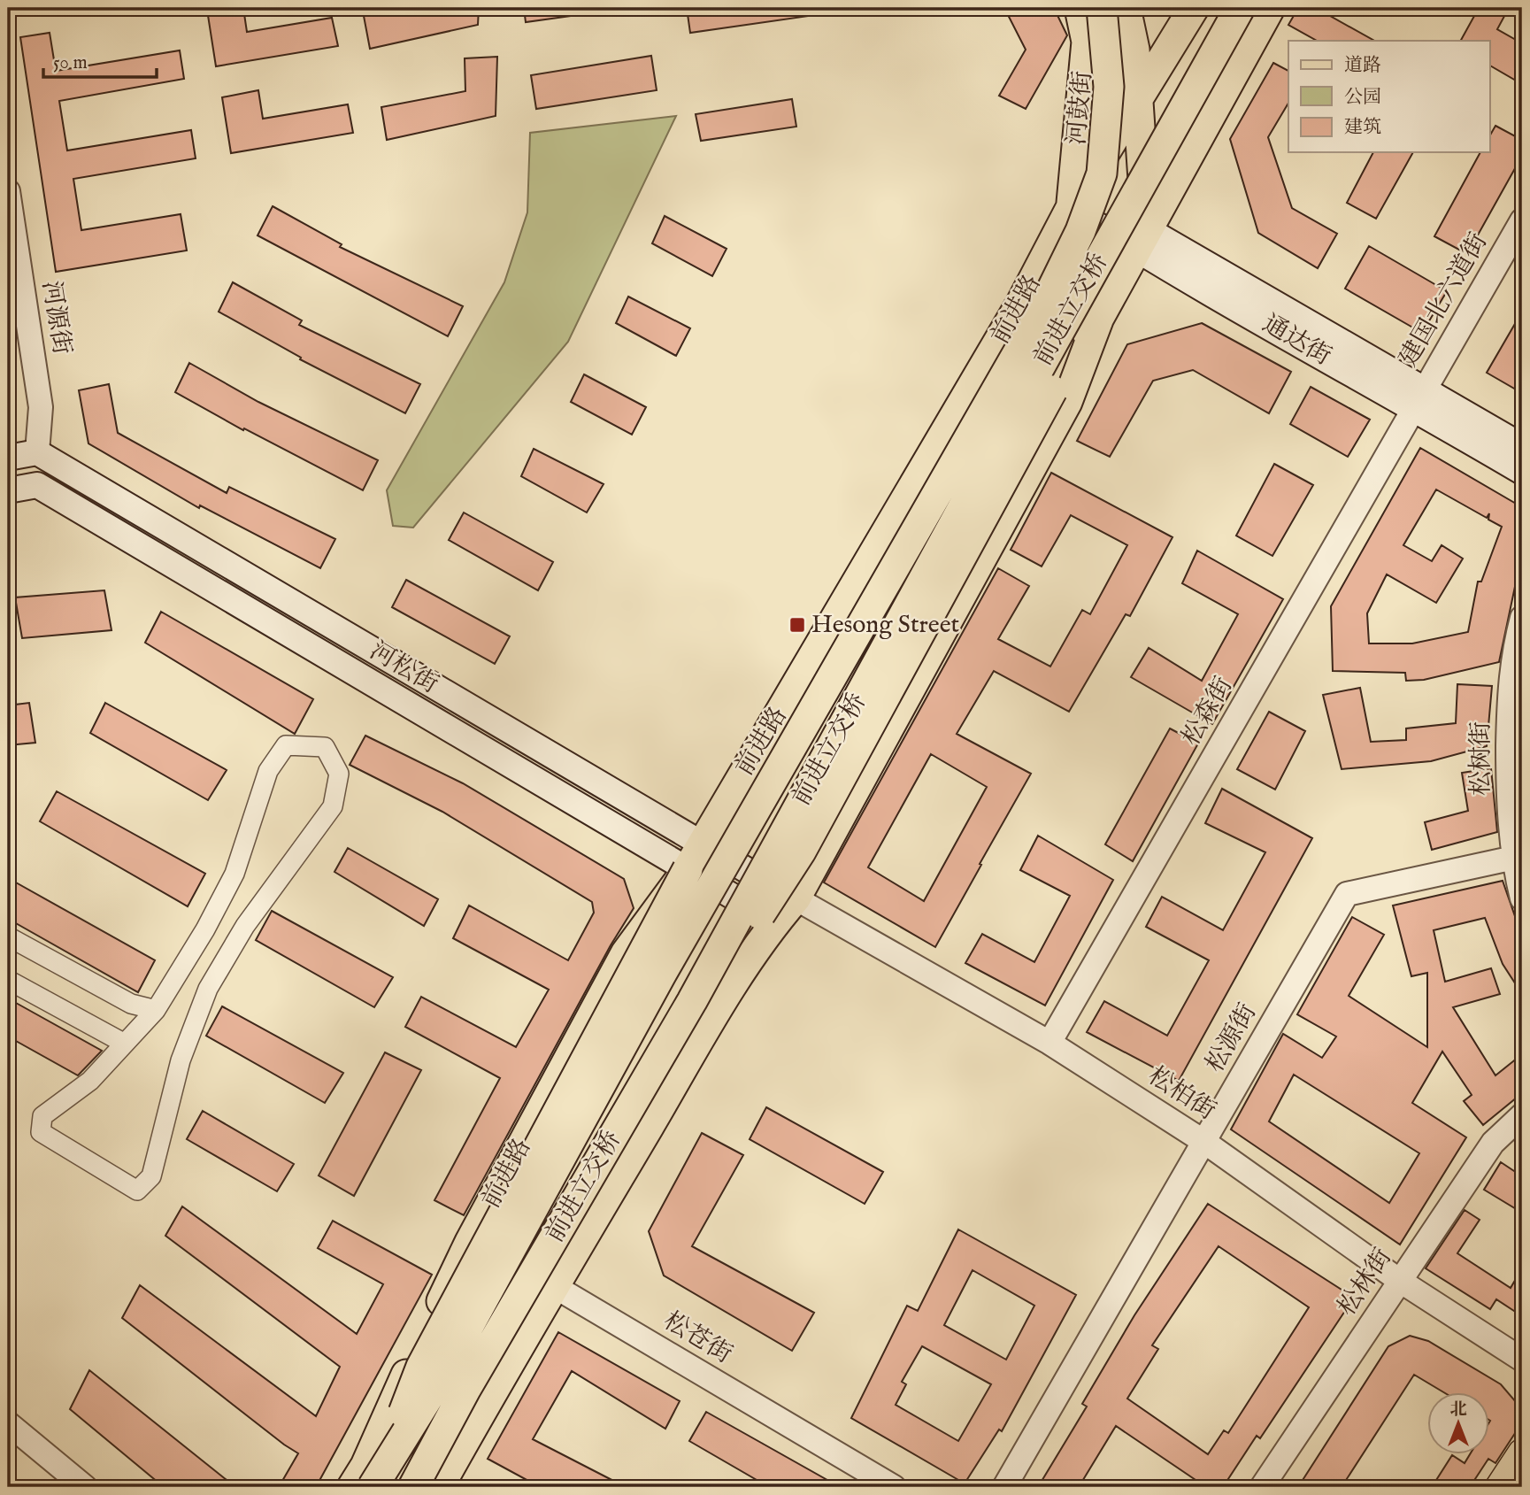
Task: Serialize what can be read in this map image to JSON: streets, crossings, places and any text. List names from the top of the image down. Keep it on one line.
{"streets":{"highway":["河鼓街","前进路","前进立交桥"],"main road":["通达街","河松街"],"street":["建国北六道街","河源街","松森街","松树街","松源街","松柏街","松林街","松苍街"]},"crossings":[["河鼓街","前进路"],["河鼓街","通达街"],["建国北六道街","通达街"],["建国北六道街","松森街"],["前进路","通达街"],["前进路","河松街"],["前进路","松苍街"],["河源街","河松街"],["通达街","松森街"],["河松街","松柏街"],["松森街","松柏街"],["松树街","松源街"],["松源街","松柏街"],["松柏街","松林街"]],"places":{"transit":["Hesong Street"]},"legend":["道路","公园","建筑"],"scale_bar":"50 m","north":"top"}
